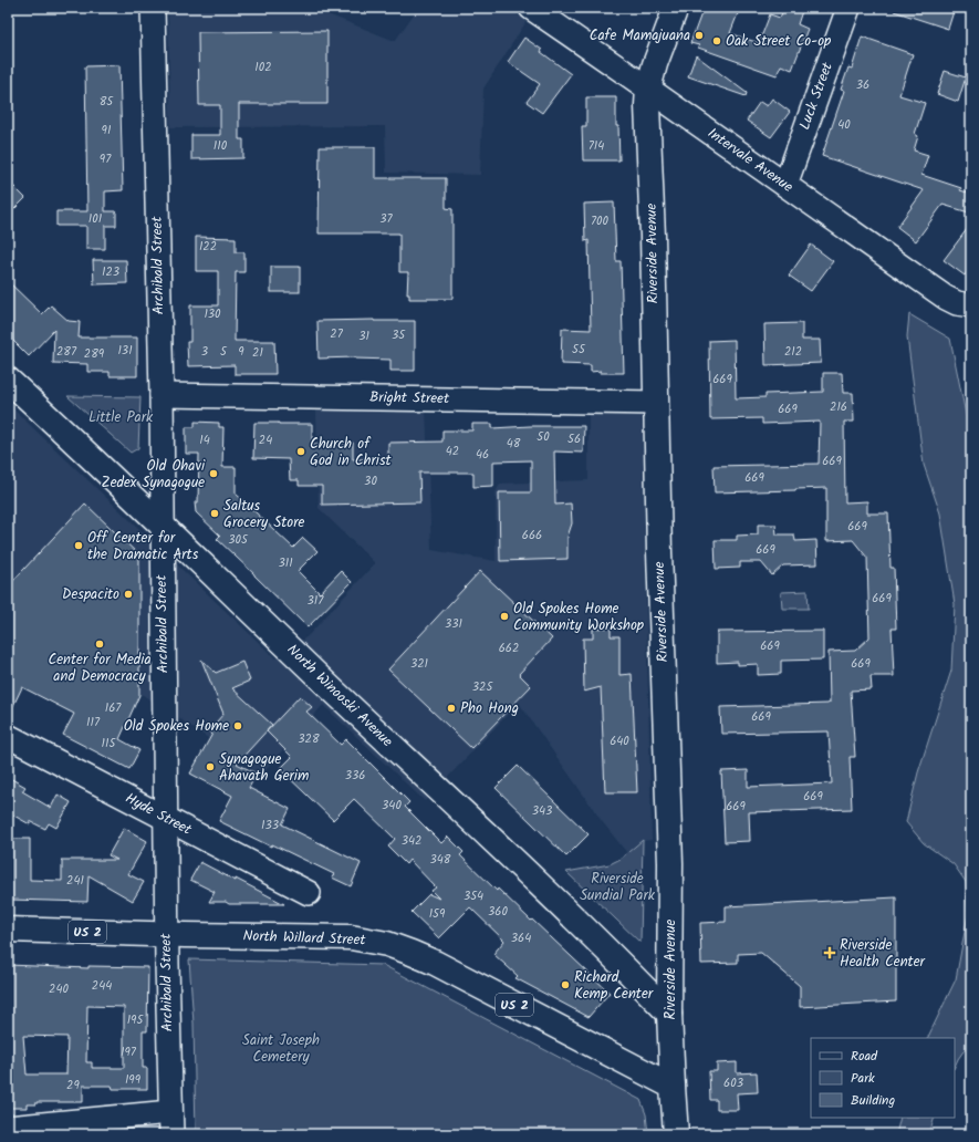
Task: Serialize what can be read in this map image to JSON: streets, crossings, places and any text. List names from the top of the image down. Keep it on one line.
{"streets":{"main road":["Riverside Avenue","North Winooski Avenue","US 2","North Willard Street"],"street":["Luck Street","Intervale Avenue","Archibald Street","Bright Street","Hyde Street"]},"crossings":[["Luck Street","Intervale Avenue"],["Intervale Avenue","Riverside Avenue"],["Riverside Avenue","Bright Street"],["Riverside Avenue","North Winooski Avenue"],["Riverside Avenue","North Willard Street"],["Archibald Street","Bright Street"],["Archibald Street","North Winooski Avenue"],["Archibald Street","Hyde Street"],["Archibald Street","North Willard Street"]],"parks":["Little Park","Riverside Sundial Park","Saint Joseph Cemetery"],"places":{"other":["Cafe Mamajuana","Oak Street Co-op","Church of God in Christ","Old Ohavi Zedex Synagogue","Saltus Grocery Store","Off Center for the Dramatic Arts","Despacito","Old Spokes Home Community Workshop","Center for Media and Democracy","Pho Hong","Old Spokes Home","Synagogue Ahavath Gerim","Richard Kemp Center"],"health":["Riverside Health Center"]},"house_numbers":["102","36","85","40","91","110","714","97","101","37","700","122","123","130","27","35","31","55","131","287","3","5","9","212","21","289","669","216","669","50","56","14","24","48","42","46","669","669","30","669","666","305","669","311","669","317","331","669","662","321","669","325","167","669","117","328","640","115","336","669","340","669","343","133","342","348","241","354","360","159","364","244","240","195","197","199","603","29"],"legend":["Road","Park","Building"]}
